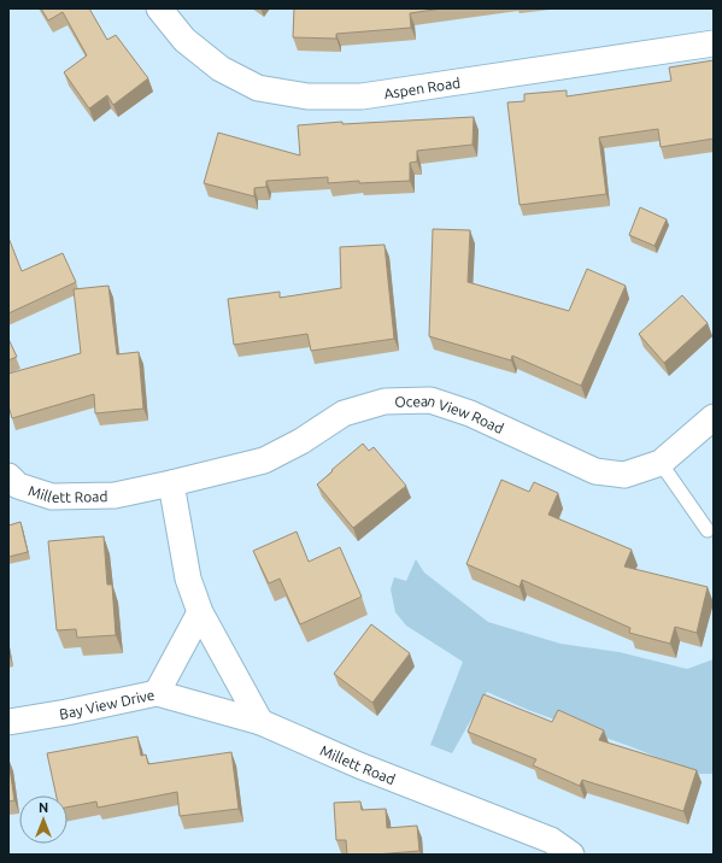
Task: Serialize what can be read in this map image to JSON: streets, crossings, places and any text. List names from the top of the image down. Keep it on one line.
{"streets":{"street":["Aspen Road","Ocean View Road","Millett Road","Bay View Drive"]},"crossings":[["Ocean View Road","Millett Road"],["Millett Road","Bay View Drive"]],"north":"top"}
